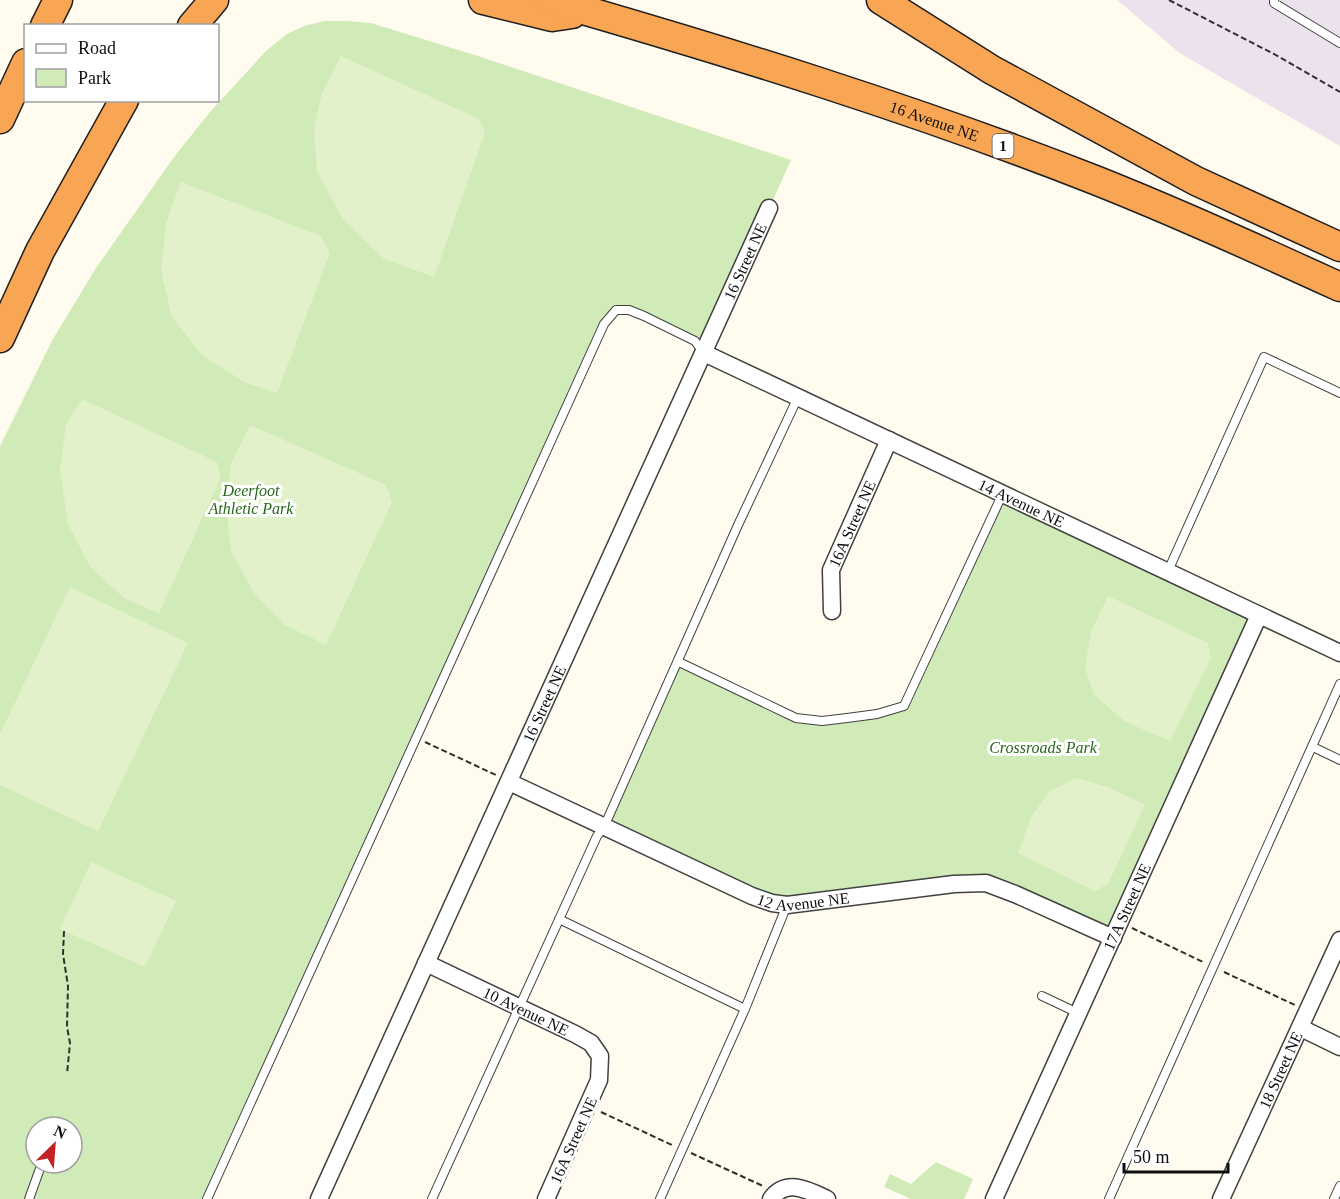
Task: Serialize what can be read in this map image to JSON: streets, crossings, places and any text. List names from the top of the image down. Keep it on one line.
{"streets":{"highway":["16 Avenue NE","1"],"street":["16 Street NE","14 Avenue NE","16A Street NE","12 Avenue NE","17A Street NE","10 Avenue NE","18 Street NE"]},"crossings":[["16 Street NE","14 Avenue NE"],["16 Street NE","12 Avenue NE"],["16 Street NE","10 Avenue NE"],["14 Avenue NE","16A Street NE"],["14 Avenue NE","17A Street NE"],["16A Street NE","10 Avenue NE"],["12 Avenue NE","17A Street NE"]],"parks":["Deerfoot Athletic Park","Crossroads Park"],"legend":["Road","Park"],"scale_bar":"50 m","north":"top right"}
